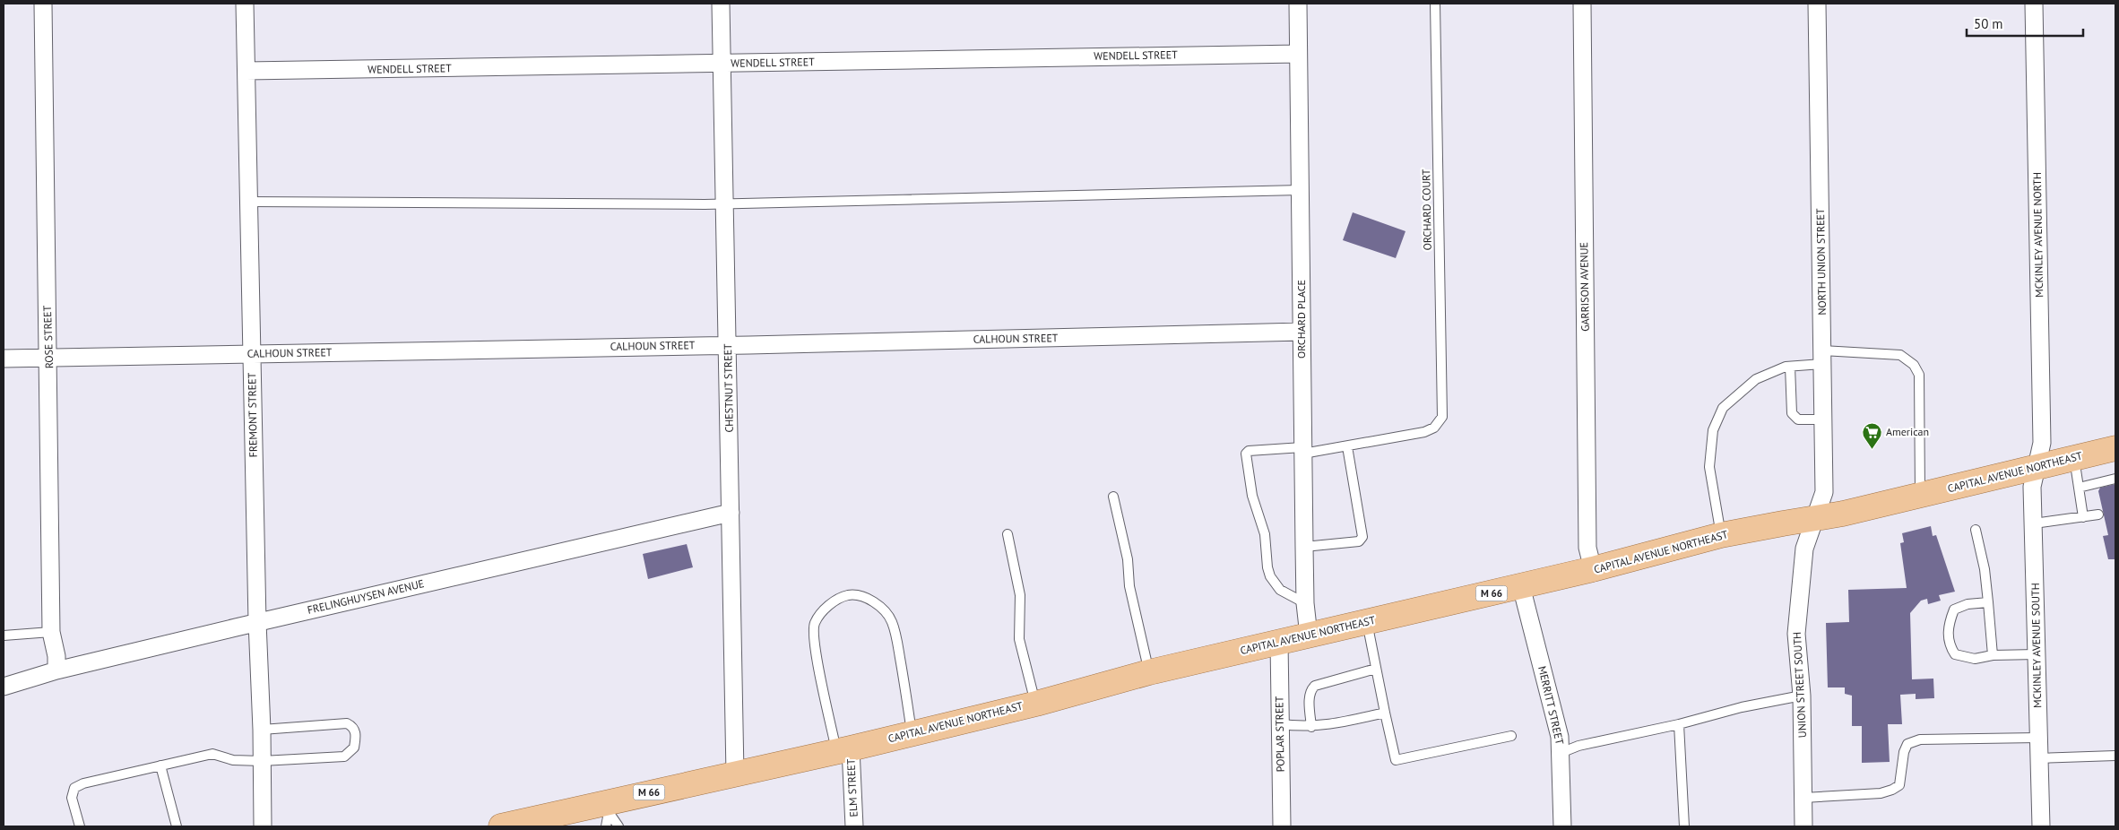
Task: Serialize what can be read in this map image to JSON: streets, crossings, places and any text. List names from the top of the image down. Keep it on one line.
{"streets":{"main road":["CAPITAL AVENUE NORTHEAST","M 66"],"street":["WENDELL STREET","MCKINLEY AVENUE NORTH","NORTH UNION STREET","GARRISON AVENUE","ORCHARD PLACE","ROSE STREET","CALHOUN STREET","CHESTNUT STREET","FREMONT STREET","FRELINGHUYSEN AVENUE","MCKINLEY AVENUE SOUTH","UNION STREET SOUTH","MERRITT STREET","POPLAR STREET","ELM STREET"],"lane":["ORCHARD COURT"]},"crossings":[["WENDELL STREET","ORCHARD PLACE"],["WENDELL STREET","CHESTNUT STREET"],["WENDELL STREET","FREMONT STREET"],["MCKINLEY AVENUE NORTH","CAPITAL AVENUE NORTHEAST"],["MCKINLEY AVENUE NORTH","MCKINLEY AVENUE SOUTH"],["NORTH UNION STREET","CAPITAL AVENUE NORTHEAST"],["NORTH UNION STREET","UNION STREET SOUTH"],["GARRISON AVENUE","CAPITAL AVENUE NORTHEAST"],["ORCHARD PLACE","CALHOUN STREET"],["ORCHARD PLACE","CAPITAL AVENUE NORTHEAST"],["ROSE STREET","CALHOUN STREET"],["ROSE STREET","FRELINGHUYSEN AVENUE"],["CALHOUN STREET","CHESTNUT STREET"],["CALHOUN STREET","FREMONT STREET"],["CHESTNUT STREET","CAPITAL AVENUE NORTHEAST"],["CHESTNUT STREET","FRELINGHUYSEN AVENUE"],["FREMONT STREET","FRELINGHUYSEN AVENUE"],["CAPITAL AVENUE NORTHEAST","MCKINLEY AVENUE SOUTH"],["CAPITAL AVENUE NORTHEAST","UNION STREET SOUTH"],["CAPITAL AVENUE NORTHEAST","MERRITT STREET"],["CAPITAL AVENUE NORTHEAST","POPLAR STREET"],["CAPITAL AVENUE NORTHEAST","ELM STREET"]],"places":{"supermarket":["American"]},"scale_bar":"50 m"}
